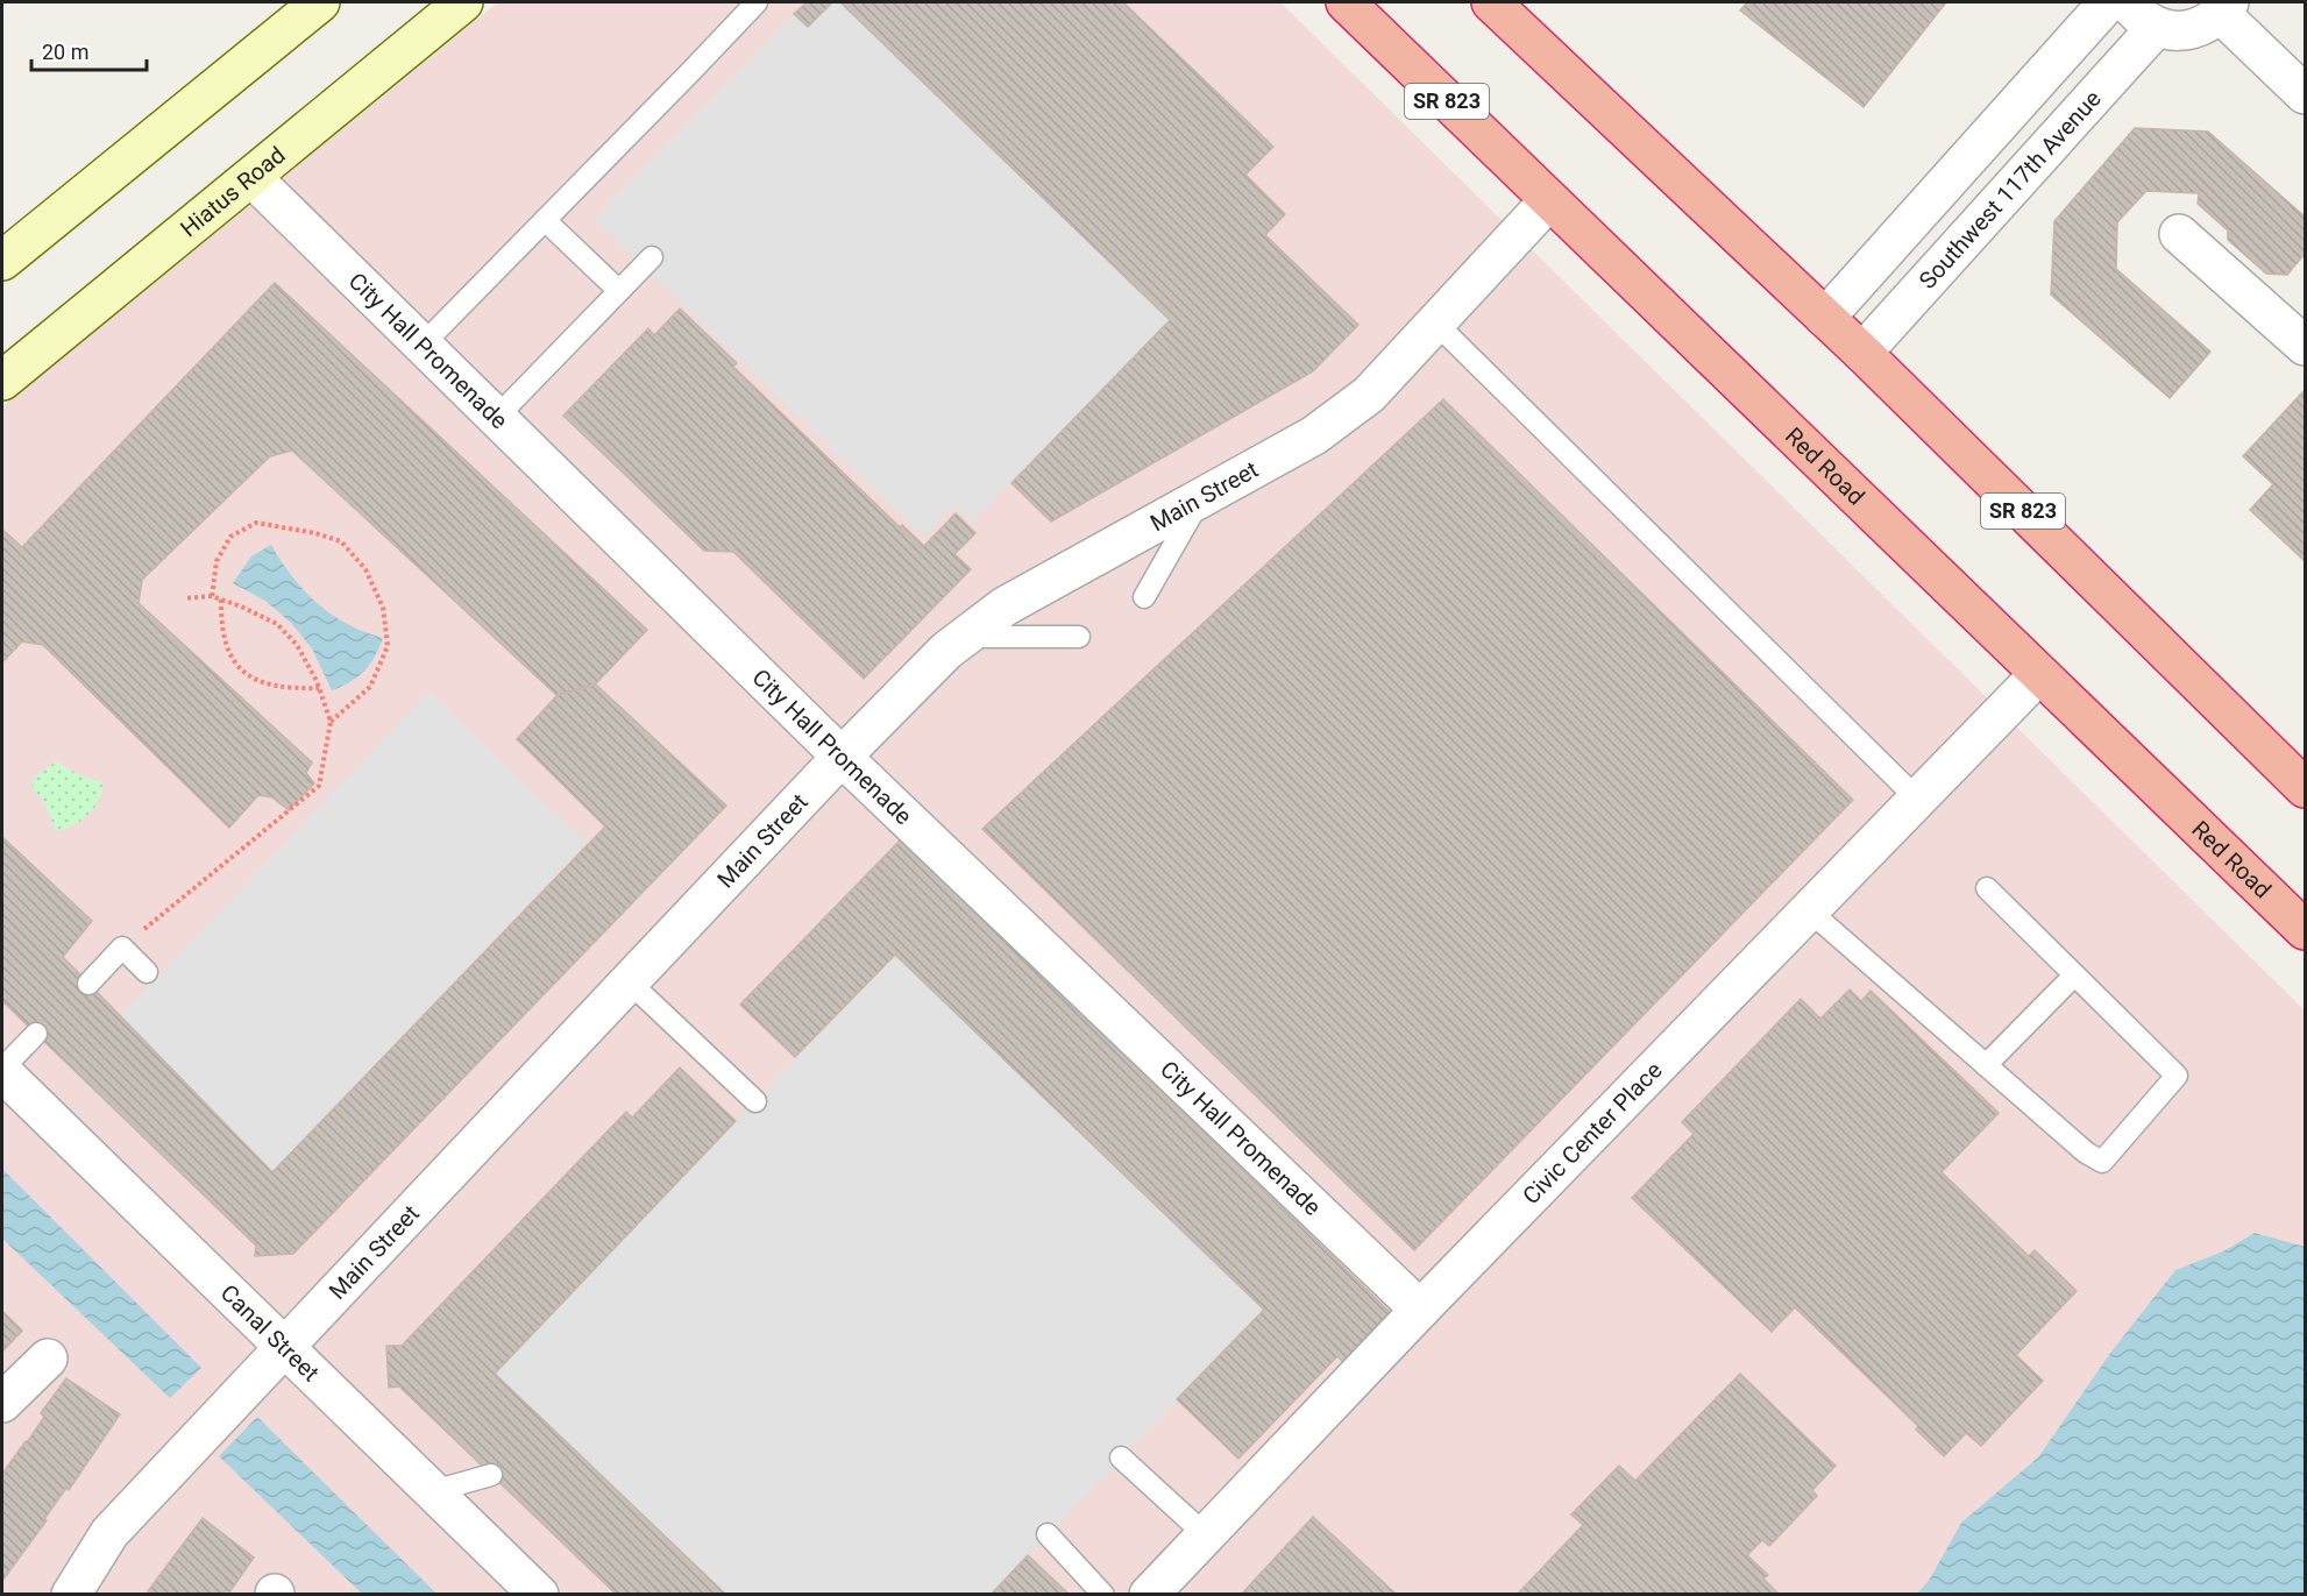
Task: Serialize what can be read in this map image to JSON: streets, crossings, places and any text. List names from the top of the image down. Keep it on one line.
{"streets":{"highway":["SR 823","Red Road"],"main road":["Hiatus Road"],"street":["Southwest 117th Avenue","City Hall Promenade","Main Street","Civic Center Place","Canal Street"]},"crossings":[["SR 823","Southwest 117th Avenue"],["Hiatus Road","City Hall Promenade"],["City Hall Promenade","Main Street"],["City Hall Promenade","Civic Center Place"],["Red Road","Main Street"],["Red Road","Civic Center Place"],["Main Street","Canal Street"]],"scale_bar":"20 m"}
